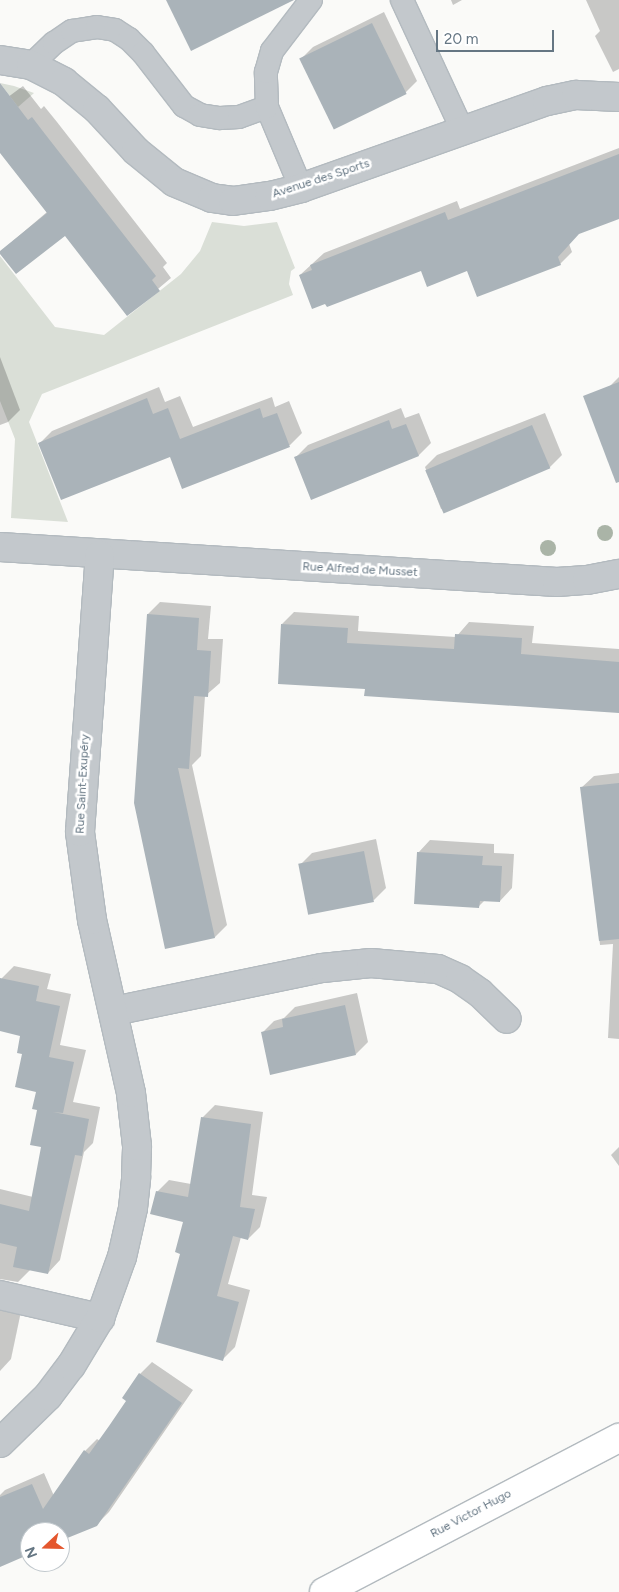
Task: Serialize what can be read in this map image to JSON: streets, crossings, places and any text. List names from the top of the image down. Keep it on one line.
{"streets":{"main road":["Rue Victor Hugo"],"street":["Avenue des Sports","Rue Alfred de Musset","Rue Saint-Exupéry"]},"crossings":[["Rue Alfred de Musset","Rue Saint-Exupéry"]],"scale_bar":"20 m","north":"left"}
